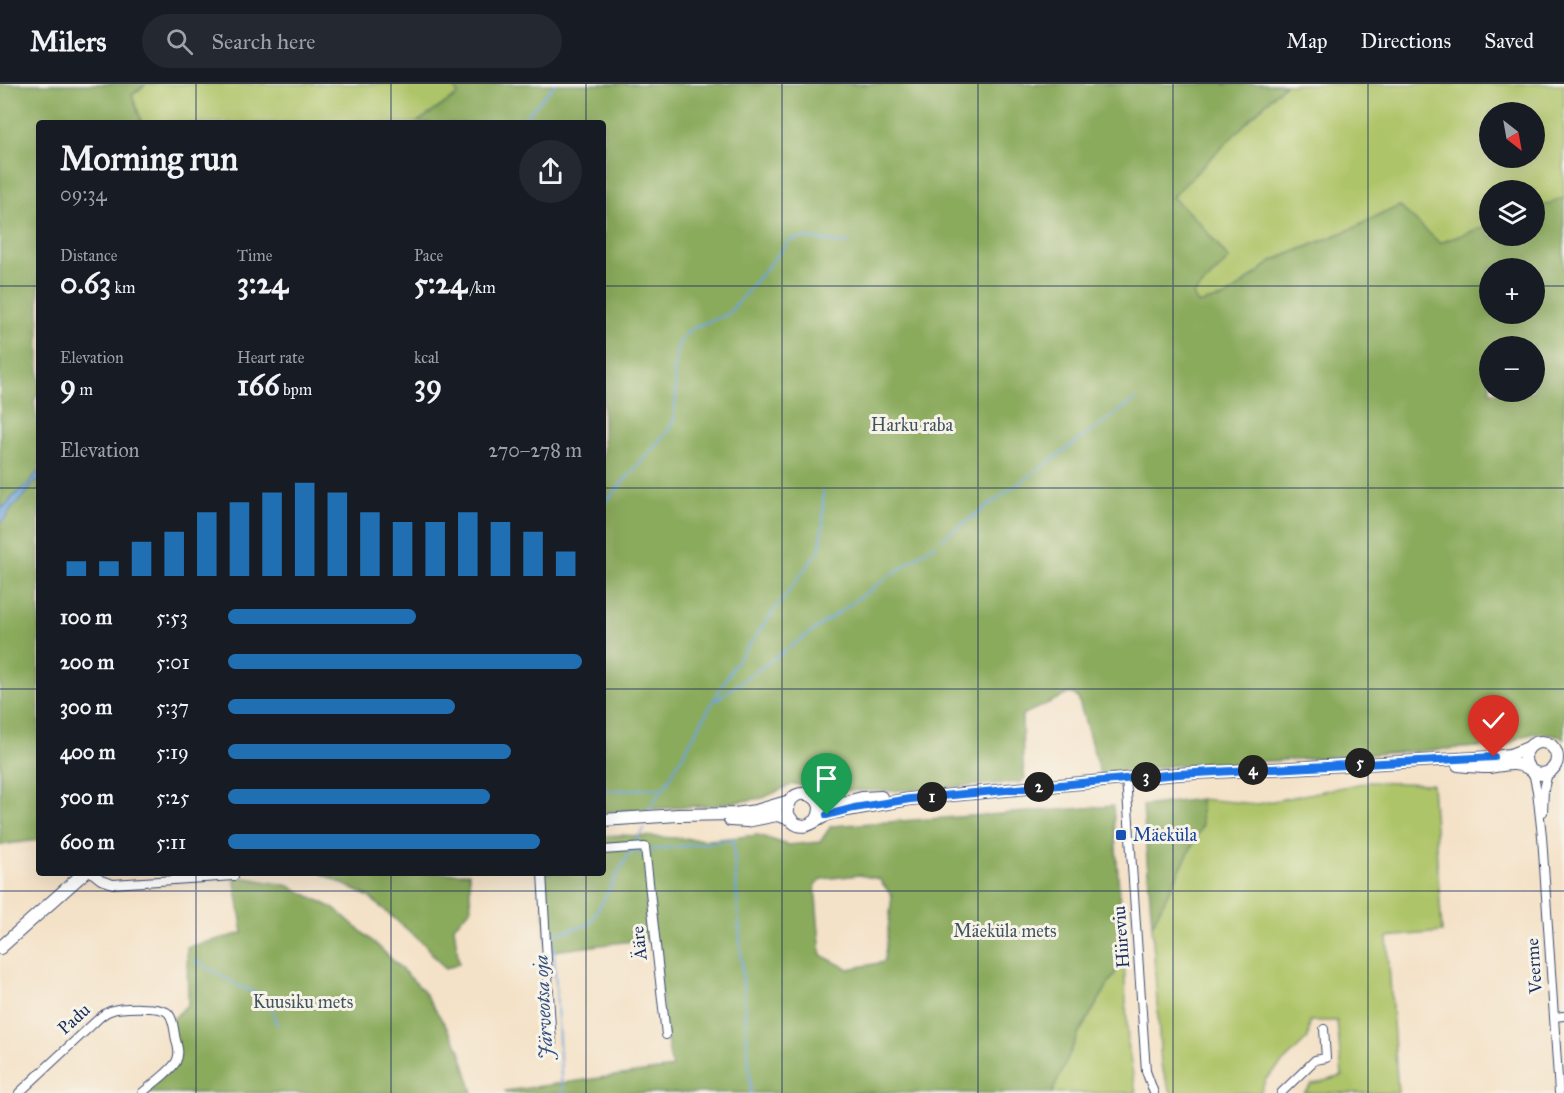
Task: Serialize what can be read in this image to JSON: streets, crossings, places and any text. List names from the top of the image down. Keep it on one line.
{"streets":{"street":["Hiireviu","Ääre","Veerme","Padu"]},"water":["Järveotsa oja"],"parks":["Harku raba","Mäeküla mets","Kuusiku mets"],"places":{"transit":["Mäeküla"]},"north":"bottom right","page":{"header":"Milers","search":"Search here","nav":["Map","Directions","Saved"],"map_buttons":["+","−"],"heading":["Morning run","09:34"],"stats":[["Distance","0.63 km"],["Time","3:24"],["Pace","5:24 /km"],["Elevation","9 m"],["Heart rate","166 bpm"],["kcal","39"]],"chart":["Elevation","270–278 m"],"list":[{"name":"100 m","note":"5:53"},{"name":"200 m","note":"5:01"},{"name":"300 m","note":"5:37"},{"name":"400 m","note":"5:19"},{"name":"500 m","note":"5:25"},{"name":"600 m","note":"5:11"}],"pins":["5","4","3","2","1"]}}
